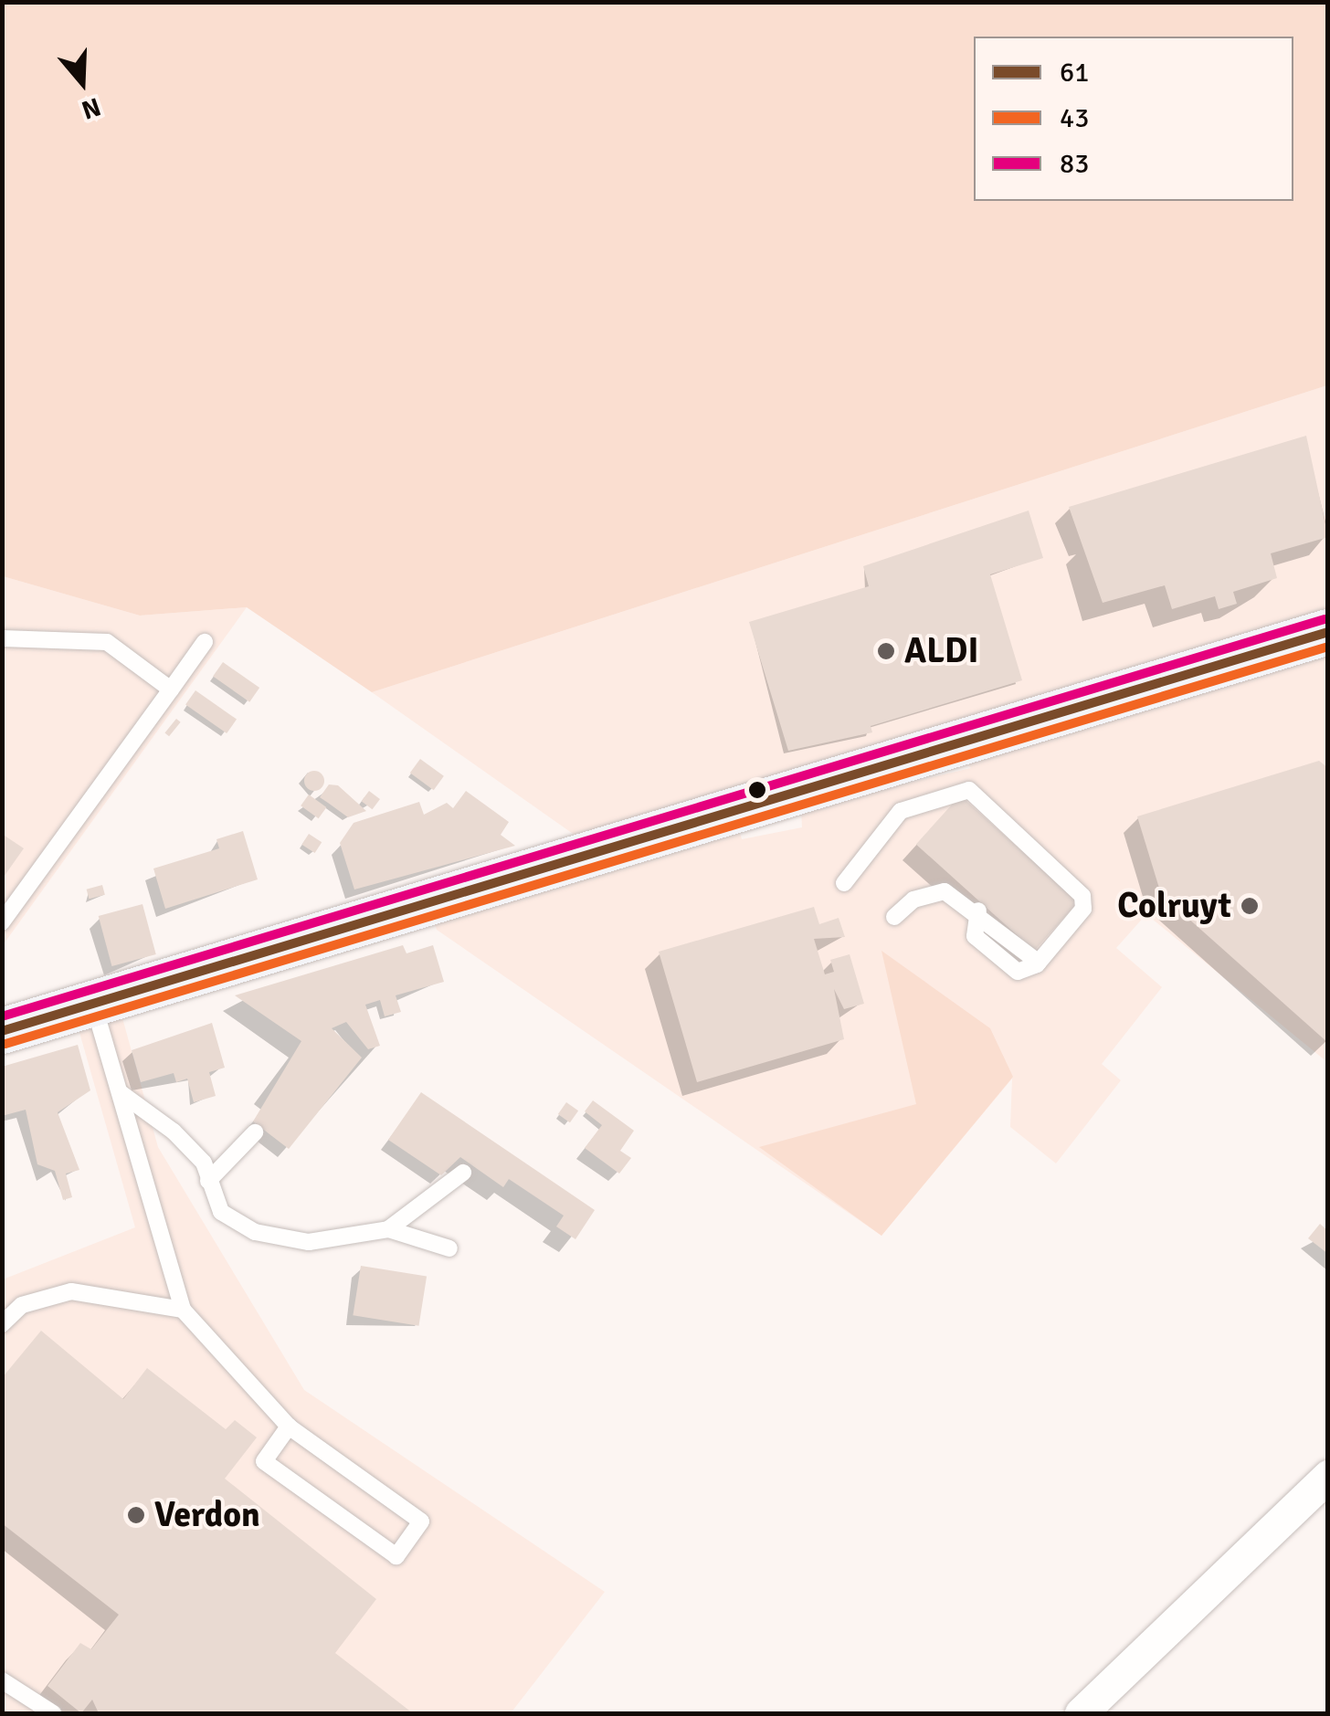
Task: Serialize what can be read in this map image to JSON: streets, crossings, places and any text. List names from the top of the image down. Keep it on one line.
{"places":["ALDI","Colruyt","Verdon"],"lines":["transit line 83","transit line 61","transit line 43"],"legend":["61","43","83"],"north":"bottom"}
